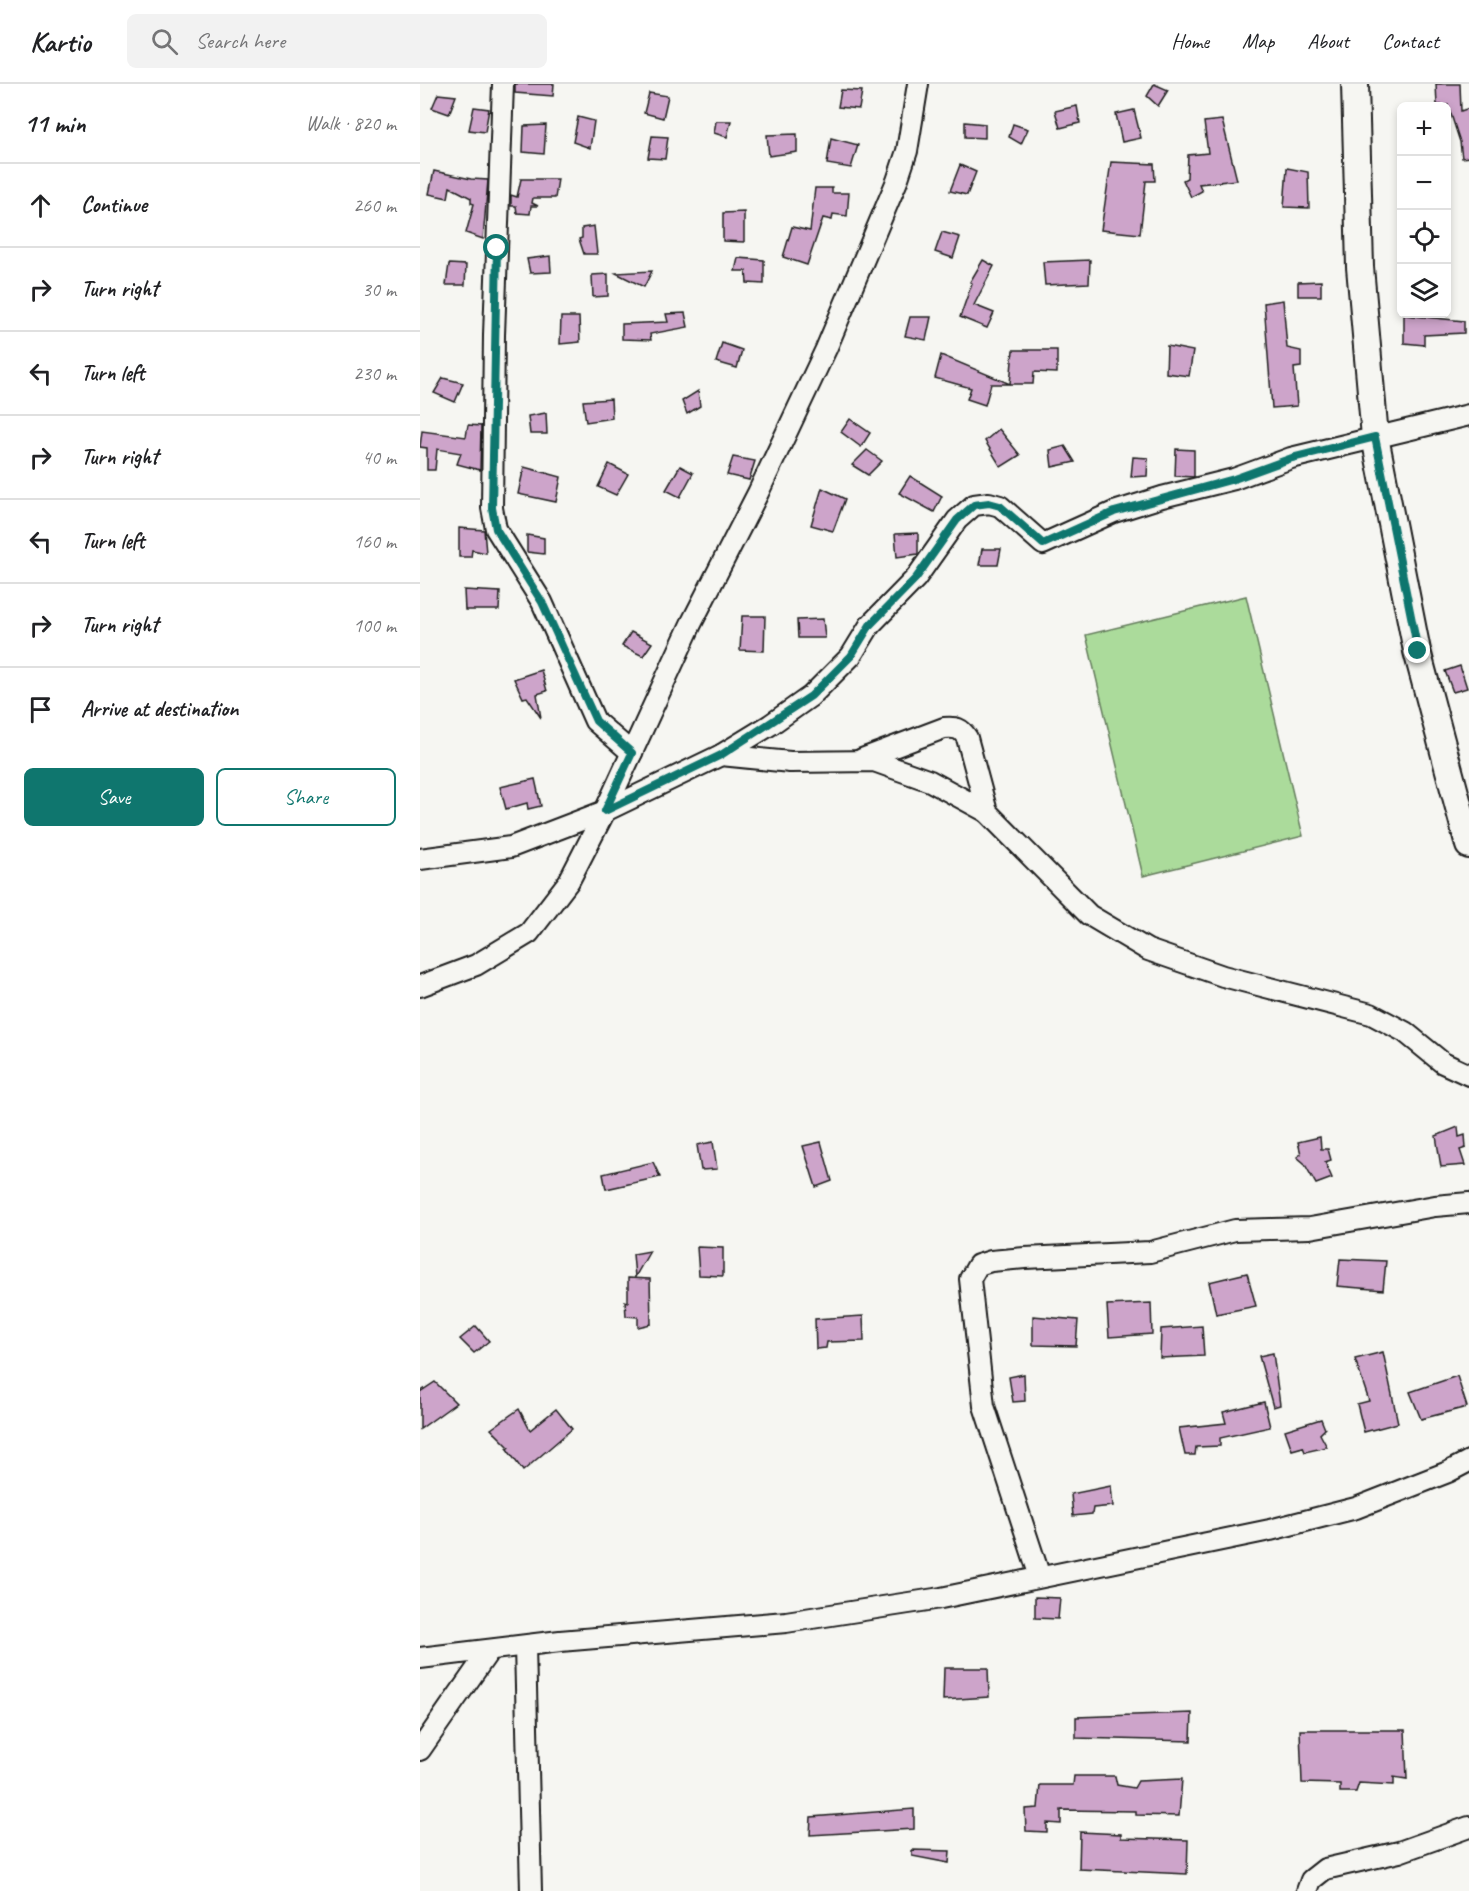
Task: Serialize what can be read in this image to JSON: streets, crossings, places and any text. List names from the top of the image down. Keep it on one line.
{"page":{"header":"Kartio","search":"Search here","nav":["Home","Map","About","Contact"],"heading":["11 min","Walk · 820 m"],"map_buttons":["+","−"],"list":[["Continue","260 m"],["Turn right","30 m"],["Turn left","230 m"],["Turn right","40 m"],["Turn left","160 m"],["Turn right","100 m"],"Arrive at destination"],"buttons":["Save","Share"]}}
